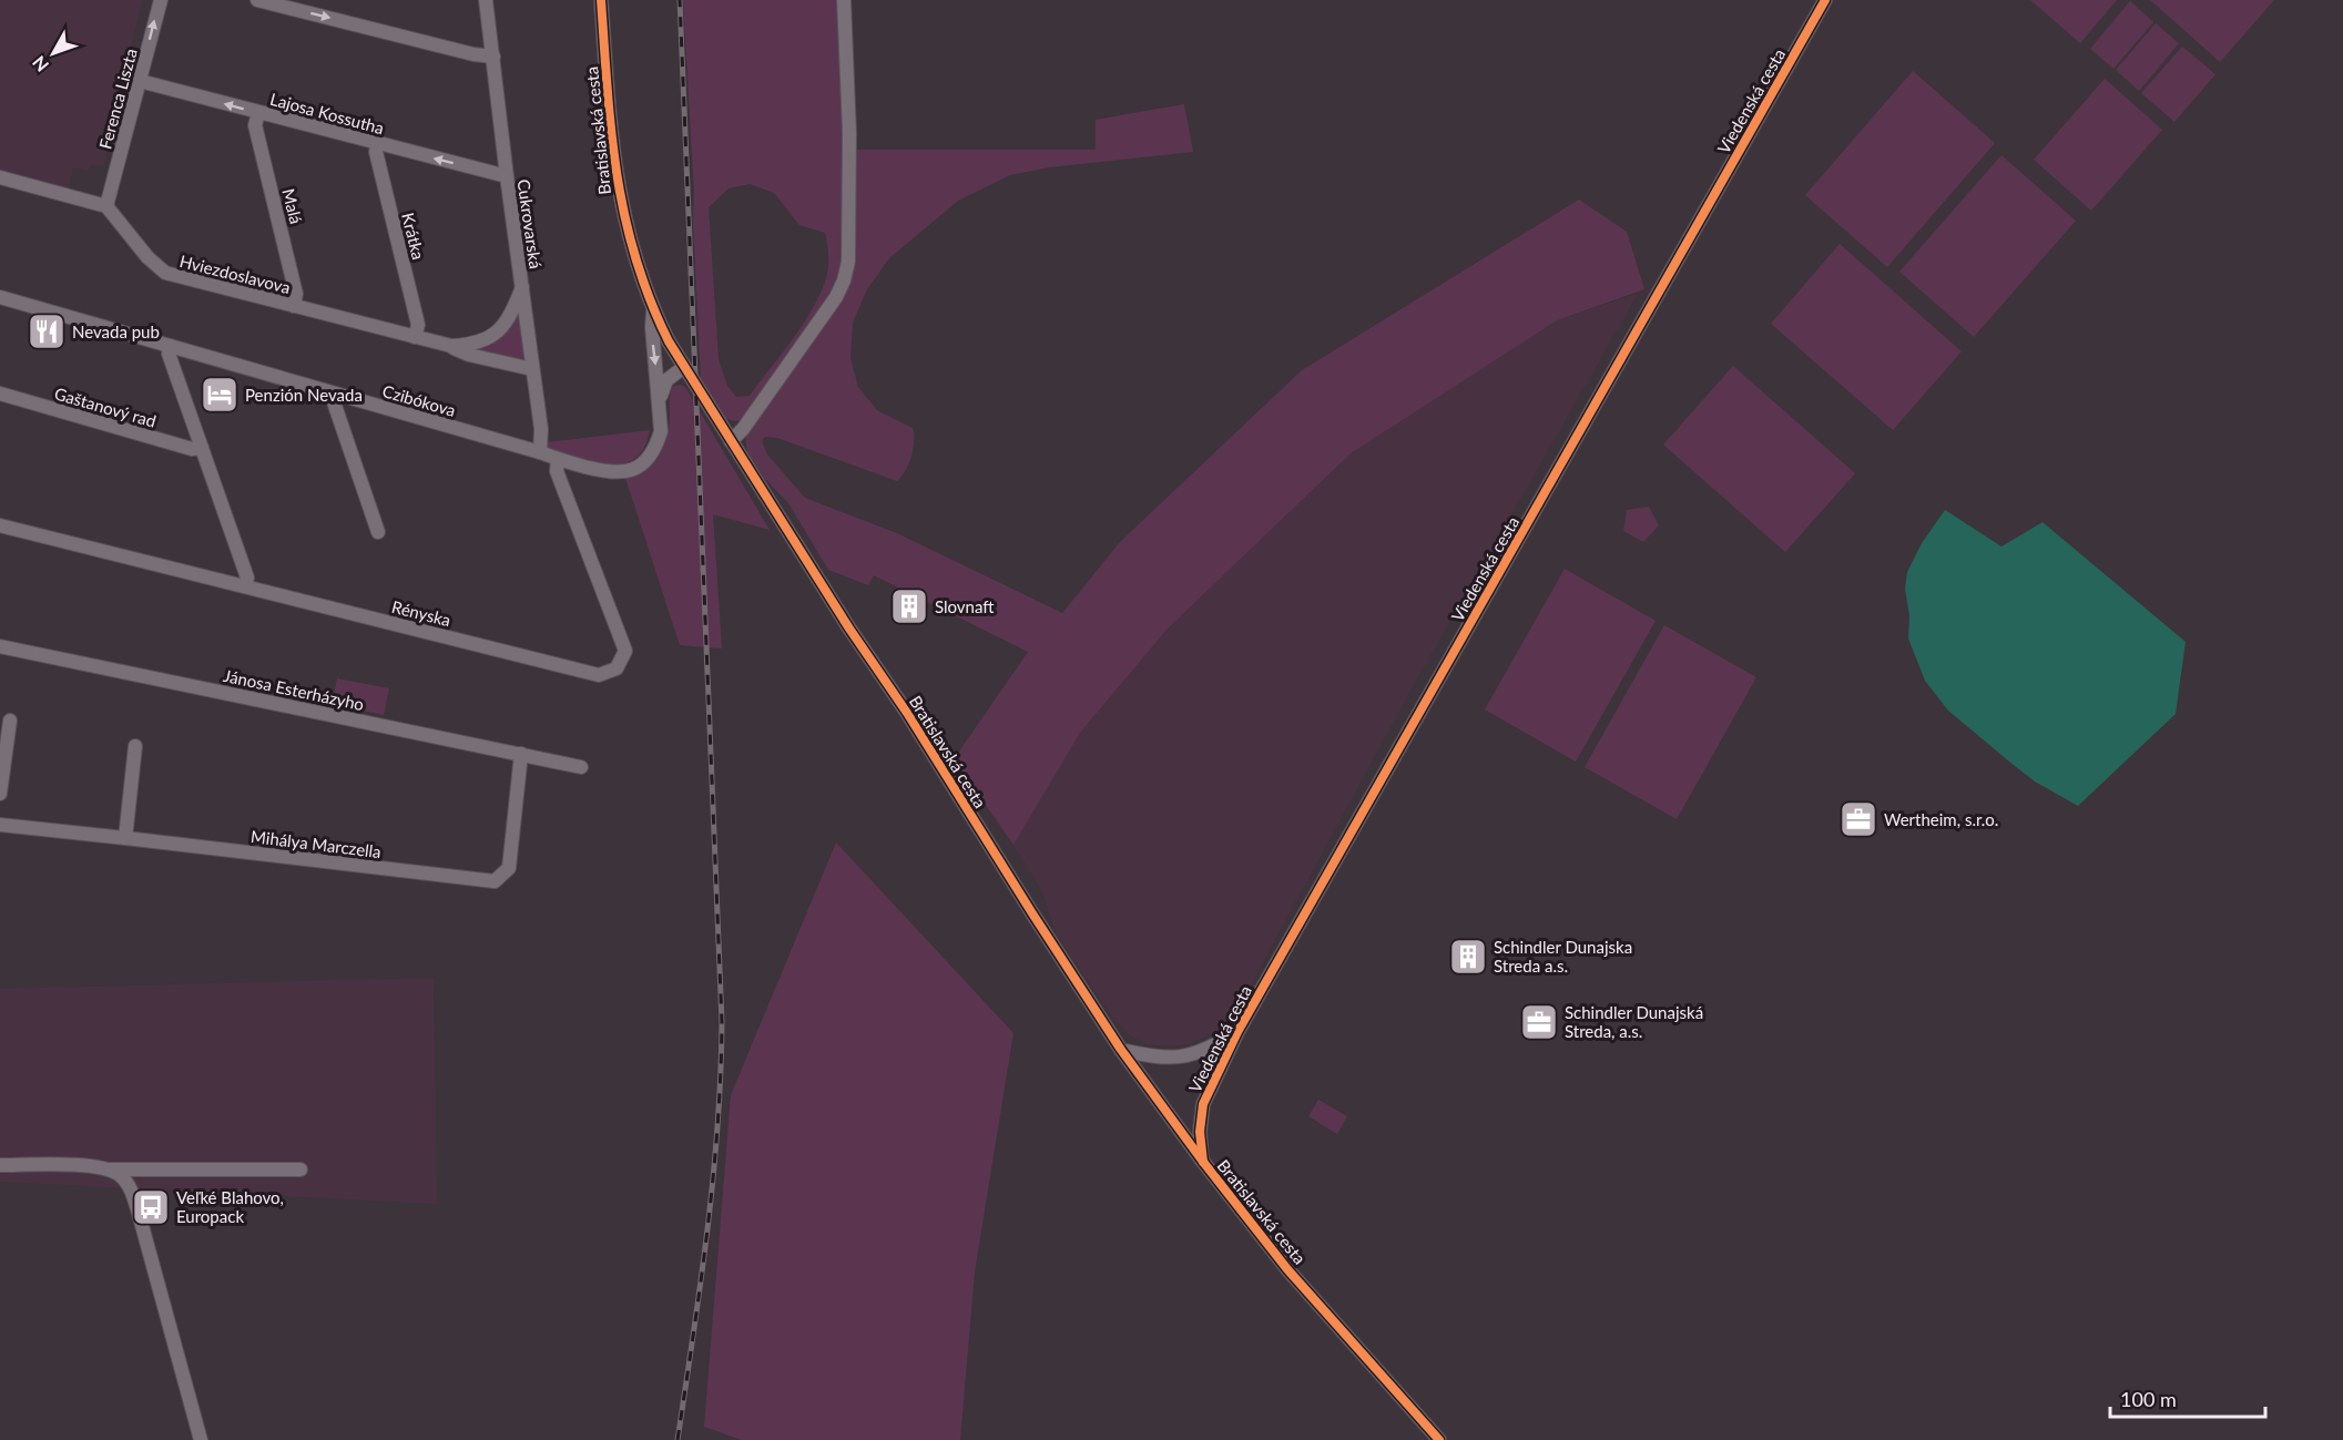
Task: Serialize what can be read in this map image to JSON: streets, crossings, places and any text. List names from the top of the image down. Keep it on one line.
{"streets":{"street":["Ferenca Liszta","Viedenská cesta","Lajosa Kossutha","Bratislavská cesta","Malá","Cukrovarská","Krátka","Hviezdoslavova","Czibókova","Gaštanový rad","Rényska","Jánosa Esterházyho","Mihálya Marczella"]},"crossings":[["Ferenca Liszta","Lajosa Kossutha"],["Ferenca Liszta","Hviezdoslavova"],["Viedenská cesta","Bratislavská cesta"],["Lajosa Kossutha","Malá"],["Lajosa Kossutha","Cukrovarská"],["Lajosa Kossutha","Krátka"],["Bratislavská cesta","Czibókova"],["Malá","Hviezdoslavova"],["Cukrovarská","Hviezdoslavova"],["Cukrovarská","Czibókova"],["Krátka","Hviezdoslavova"],["Czibókova","Rényska"],["Jánosa Esterházyho","Mihálya Marczella"]],"one_way":["Ferenca Liszta"],"places":{"restaurant":["Nevada pub"],"hotel":["Penzión Nevada"],"building":["Slovnaft","Schindler Dunajska Streda a.s."],"office":["Wertheim, s.r.o.","Schindler Dunajská Streda, a.s."],"bus stop":["Veľké Blahovo, Europack"]},"scale_bar":"100 m","north":"bottom left"}
